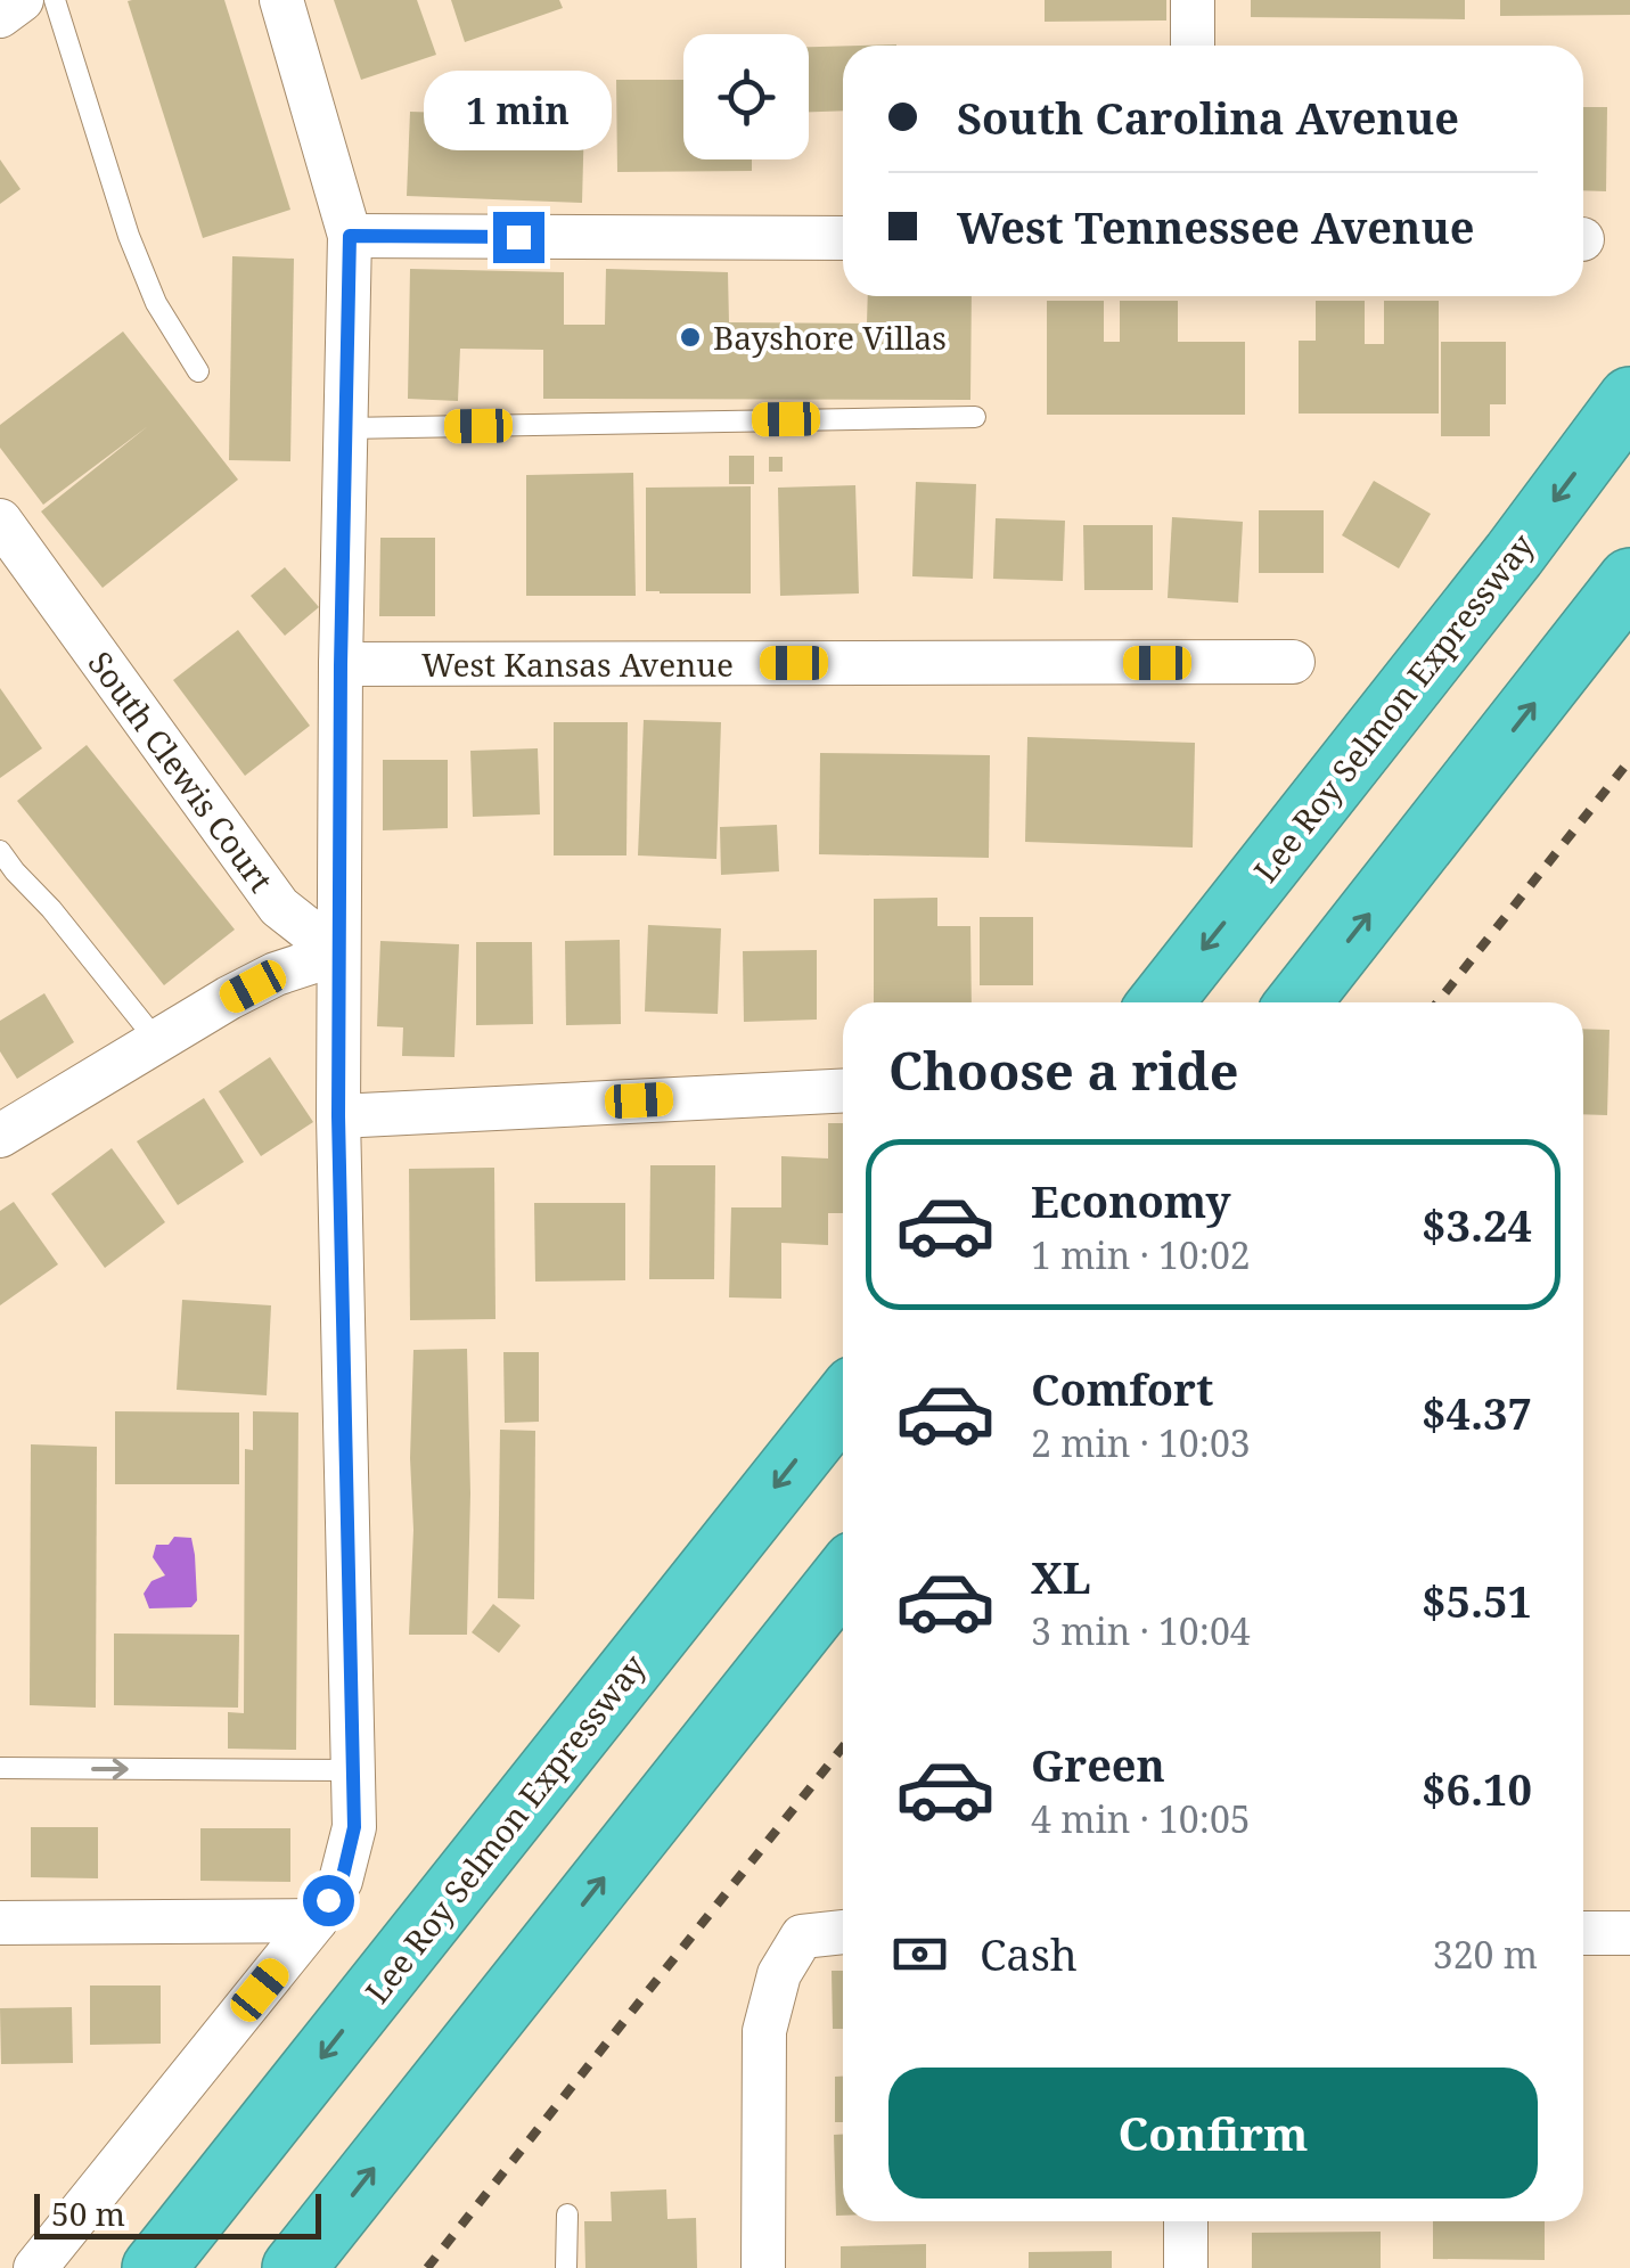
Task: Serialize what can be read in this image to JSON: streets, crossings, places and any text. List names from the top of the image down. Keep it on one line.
{"streets":{"highway":["Lee Roy Selmon Expressway"],"street":["West Kansas Avenue","South Clewis Court"]},"places":["Bayshore Villas"],"scale_bar":"50 m","page":{"banner":["South Carolina Avenue","West Tennessee Avenue"],"bubble":"1 min","heading":"Choose a ride","list":[{"name":"Economy","note":"1 min · 10:02","value":"$3.24"},{"name":"Comfort","note":"2 min · 10:03","value":"$4.37"},{"name":"XL","note":"3 min · 10:04","value":"$5.51"},{"name":"Green","note":"4 min · 10:05","value":"$6.10"}],"pay":["Cash","320 m"],"buttons":"Confirm","scale":"50 m"}}
